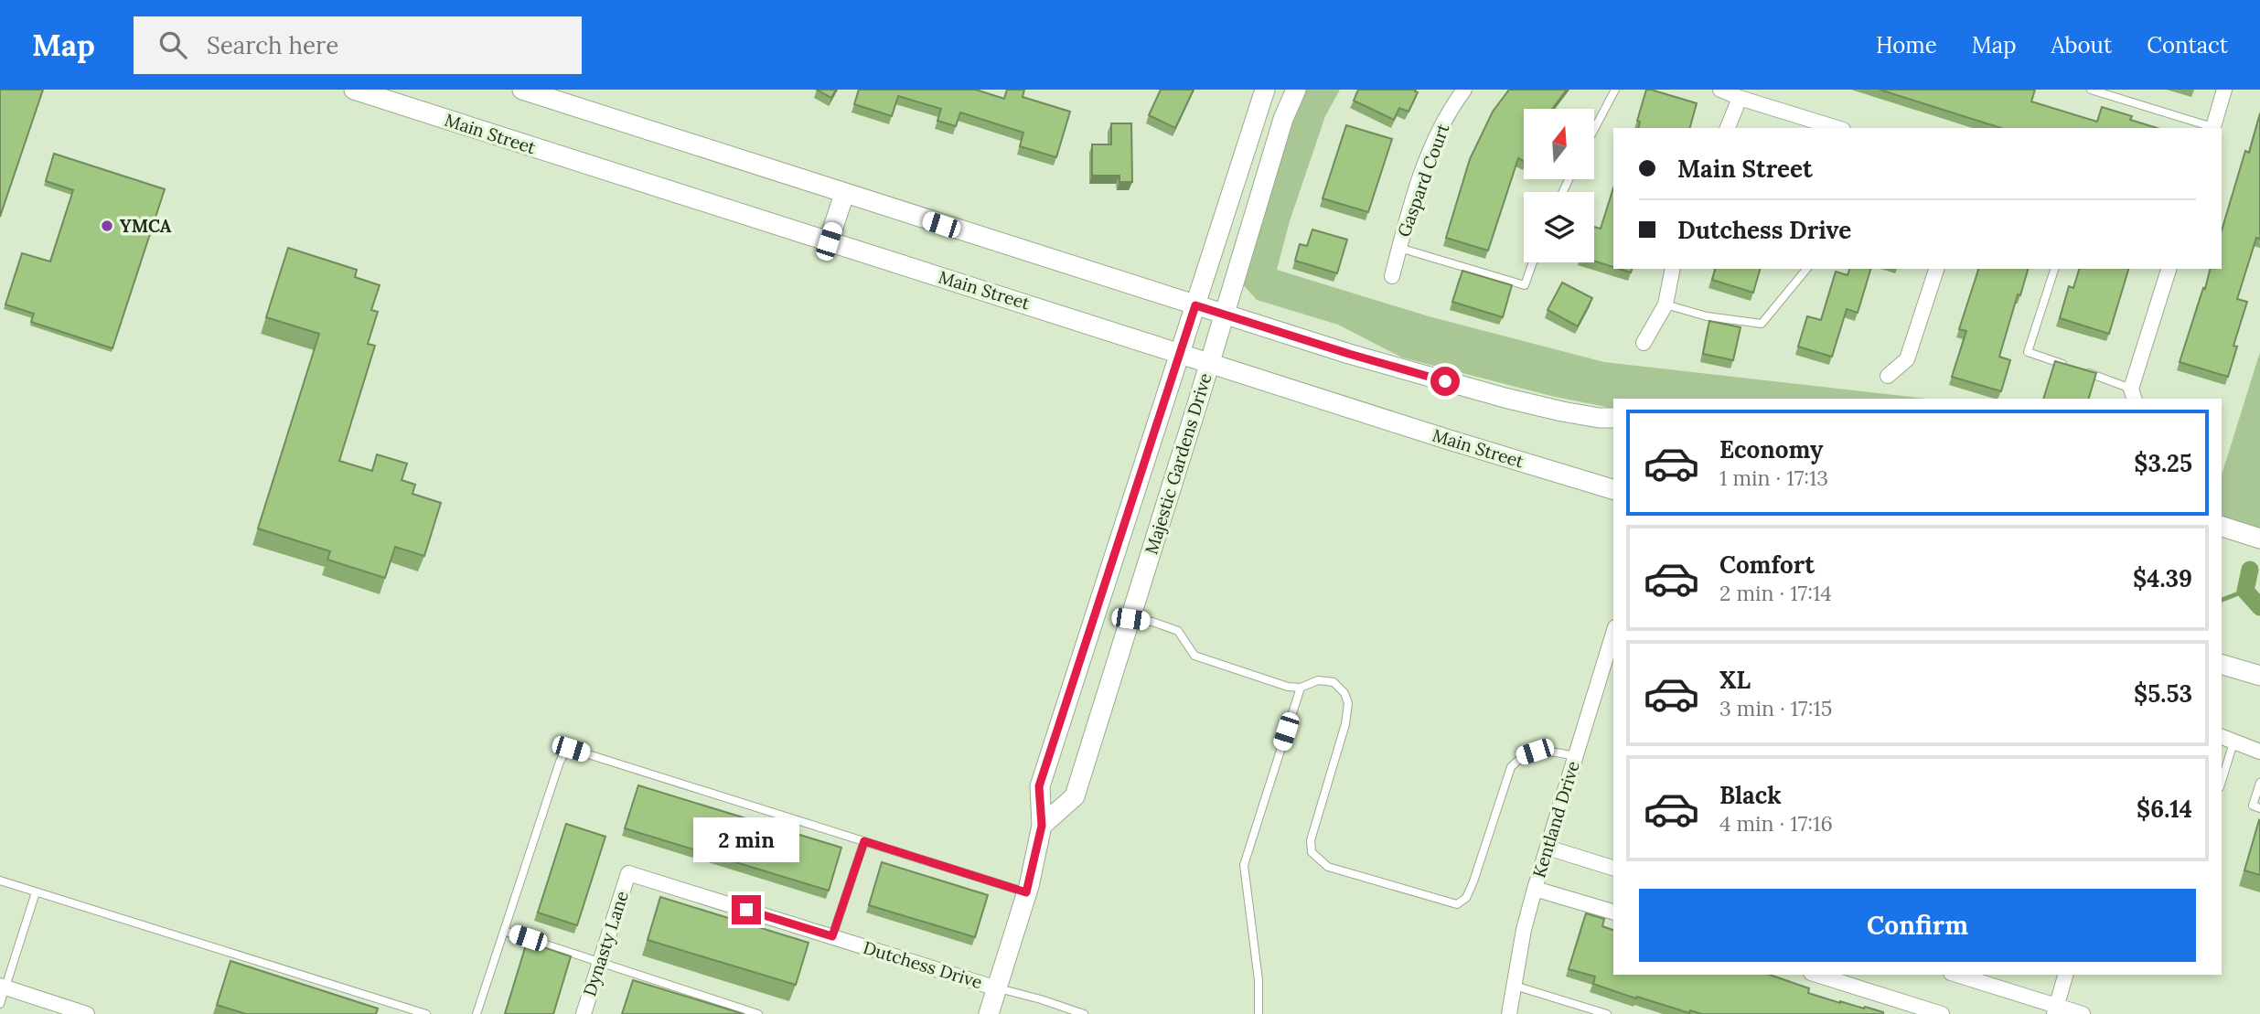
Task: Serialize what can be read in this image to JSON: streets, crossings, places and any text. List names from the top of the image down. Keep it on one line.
{"streets":{"main road":["Main Street","Majestic Gardens Drive"],"street":["Gaspard Court","Kentland Drive","Dynasty Lane","Dutchess Drive"]},"crossings":[["Main Street","Majestic Gardens Drive"],["Majestic Gardens Drive","Dutchess Drive"],["Dynasty Lane","Dutchess Drive"]],"places":["YMCA"],"north":"top","page":{"header":"Map","search":"Search here","nav":["Home","Map","About","Contact"],"banner":["Main Street","Dutchess Drive"],"list":[{"name":"Economy","note":"1 min · 17:13","value":"$3.25"},{"name":"Comfort","note":"2 min · 17:14","value":"$4.39"},{"name":"XL","note":"3 min · 17:15","value":"$5.53"},{"name":"Black","note":"4 min · 17:16","value":"$6.14"}],"bubble":"2 min","buttons":"Confirm"}}
